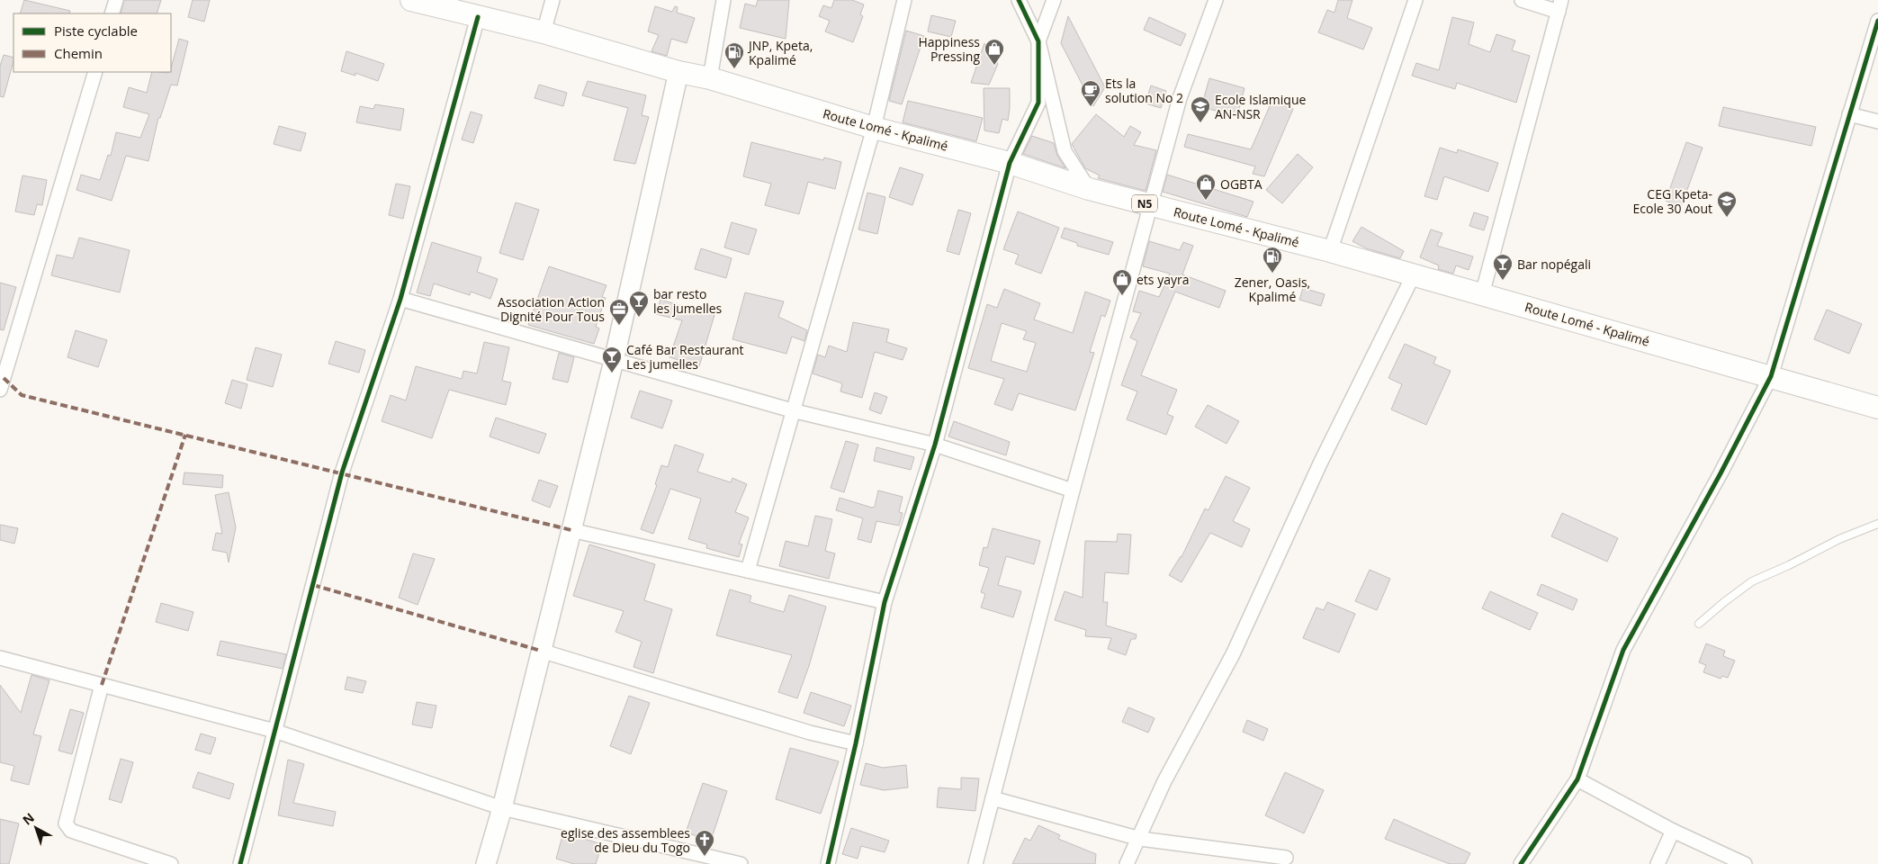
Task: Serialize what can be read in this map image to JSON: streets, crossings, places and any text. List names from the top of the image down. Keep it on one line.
{"streets":{"main road":["Route Lomé - Kpalimé","N5"]},"places":{"shop":["Happiness Pressing","OGBTA","ets yayra"],"fuel station":["JNP, Kpeta, Kpalimé","Zener, Oasis, Kpalimé"],"cafe":["Ets la solution No 2"],"school or university":["Ecole Islamique AN-NSR","CEG Kpeta- Ecole 30 Aout"],"bar":["Bar nopégali","bar resto les jumelles","Café Bar Restaurant Les jumelles"],"office":["Association Action Dignité Pour Tous"],"church":["eglise des assemblees de Dieu du Togo"]},"legend":["Piste cyclable","Chemin"],"north":"top left"}
